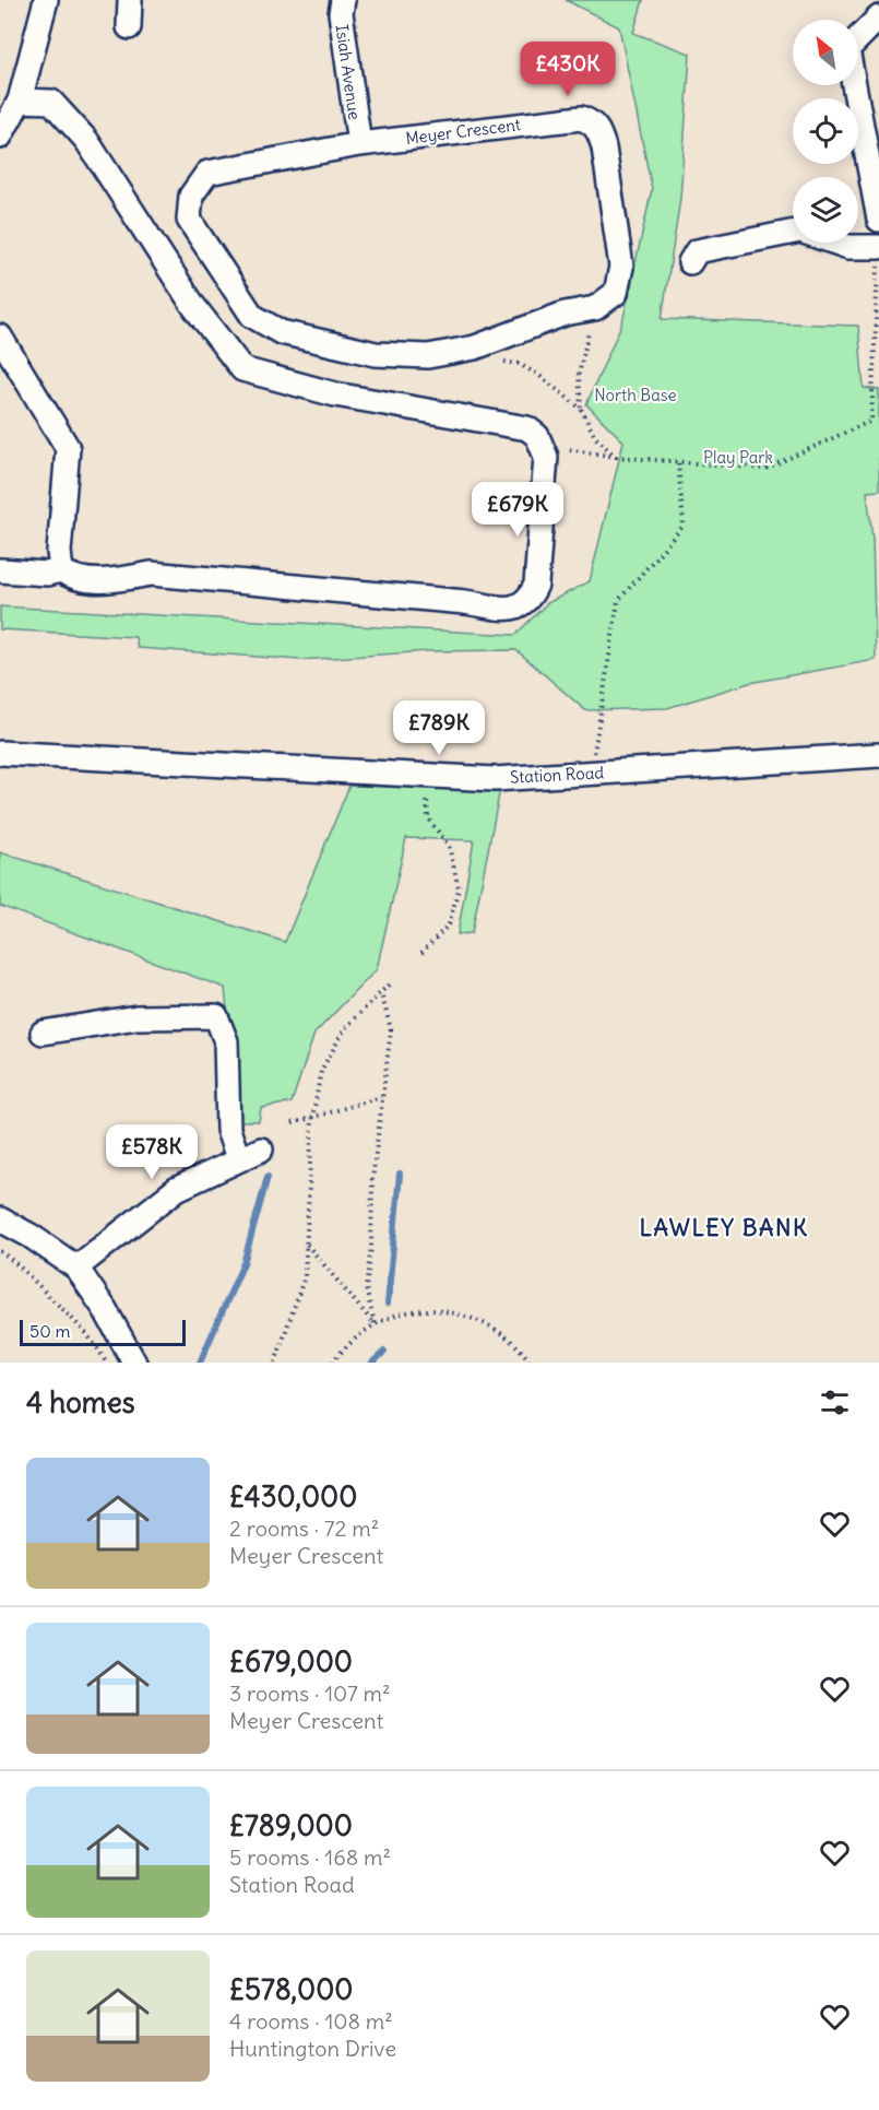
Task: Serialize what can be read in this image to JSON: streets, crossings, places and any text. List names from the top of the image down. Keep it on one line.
{"streets":{"street":["Isiah Avenue","Meyer Crescent","Station Road"]},"crossings":[["Isiah Avenue","Meyer Crescent"]],"districts":["LAWLEY BANK"],"parks":["North Base","Play Park"],"scale_bar":"50 m","north":"top left","page":{"price":["£430K","£679K","£789K","£578K"],"scale":"50 m","heading":"4 homes","list":[{"name":"£430,000","note":"2 rooms · 72 m² · Meyer Crescent"},{"name":"£679,000","note":"3 rooms · 107 m² · Meyer Crescent"},{"name":"£789,000","note":"5 rooms · 168 m² · Station Road"},{"name":"£578,000","note":"4 rooms · 108 m² · Huntington Drive"}]}}
